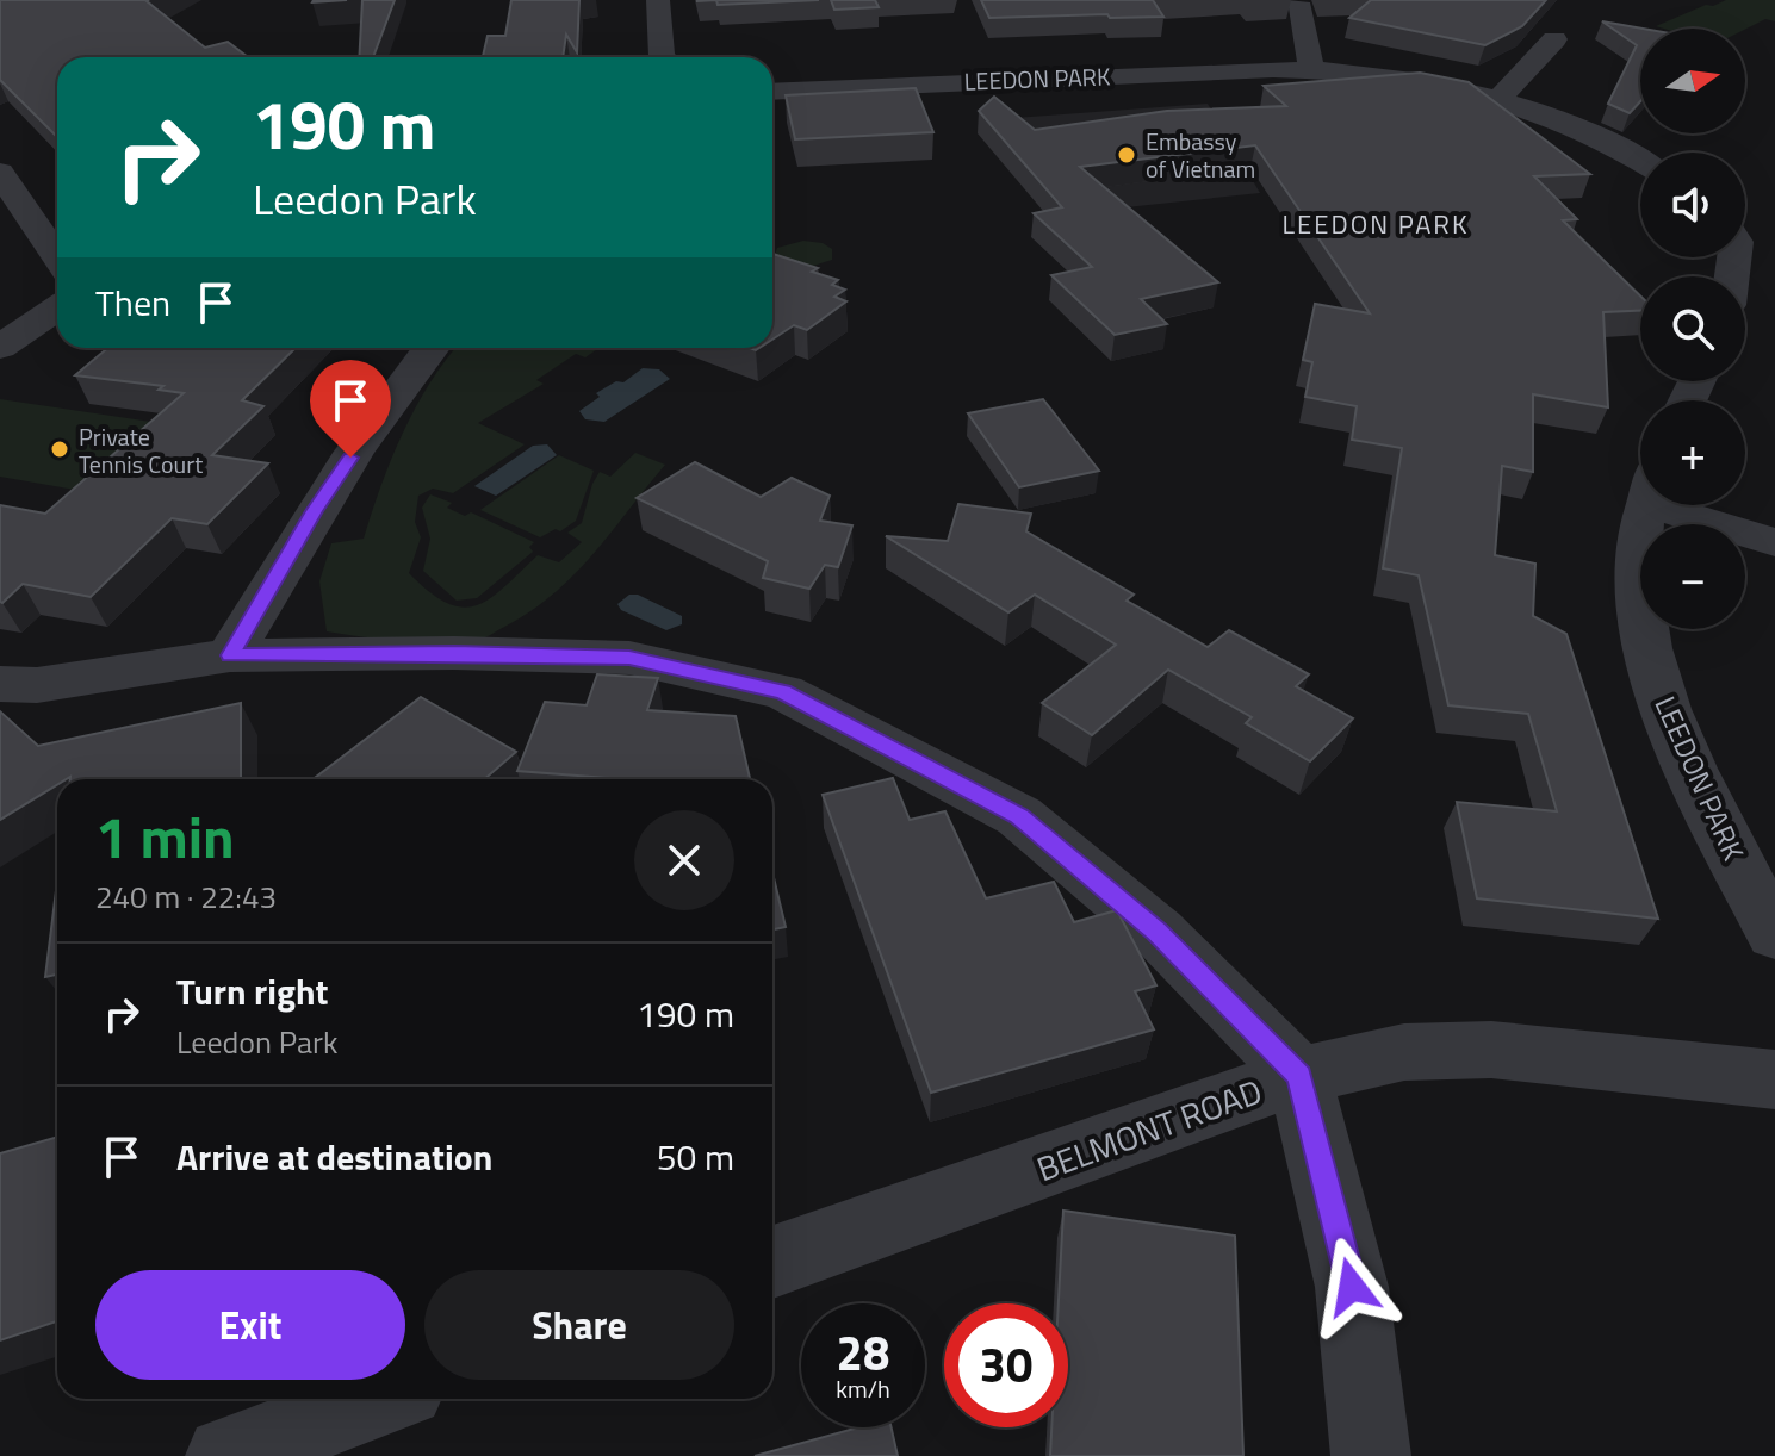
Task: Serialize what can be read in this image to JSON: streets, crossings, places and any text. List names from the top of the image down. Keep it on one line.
{"streets":{"street":["LEEDON PARK","BELMONT ROAD"]},"districts":["LEEDON PARK"],"places":["Embassy of Vietnam","Private Tennis Court"],"north":"right","page":{"map_buttons":["+","−"],"turn":["190 m","Leedon Park"],"then":"Then","heading":["1 min","240 m · 22:43"],"list":[{"name":"Turn right","note":"Leedon Park","value":"190 m"},{"name":"Arrive at destination","value":"50 m"}],"buttons":["Exit","Share"],"speed":"28 km/h","limit":"30"}}
